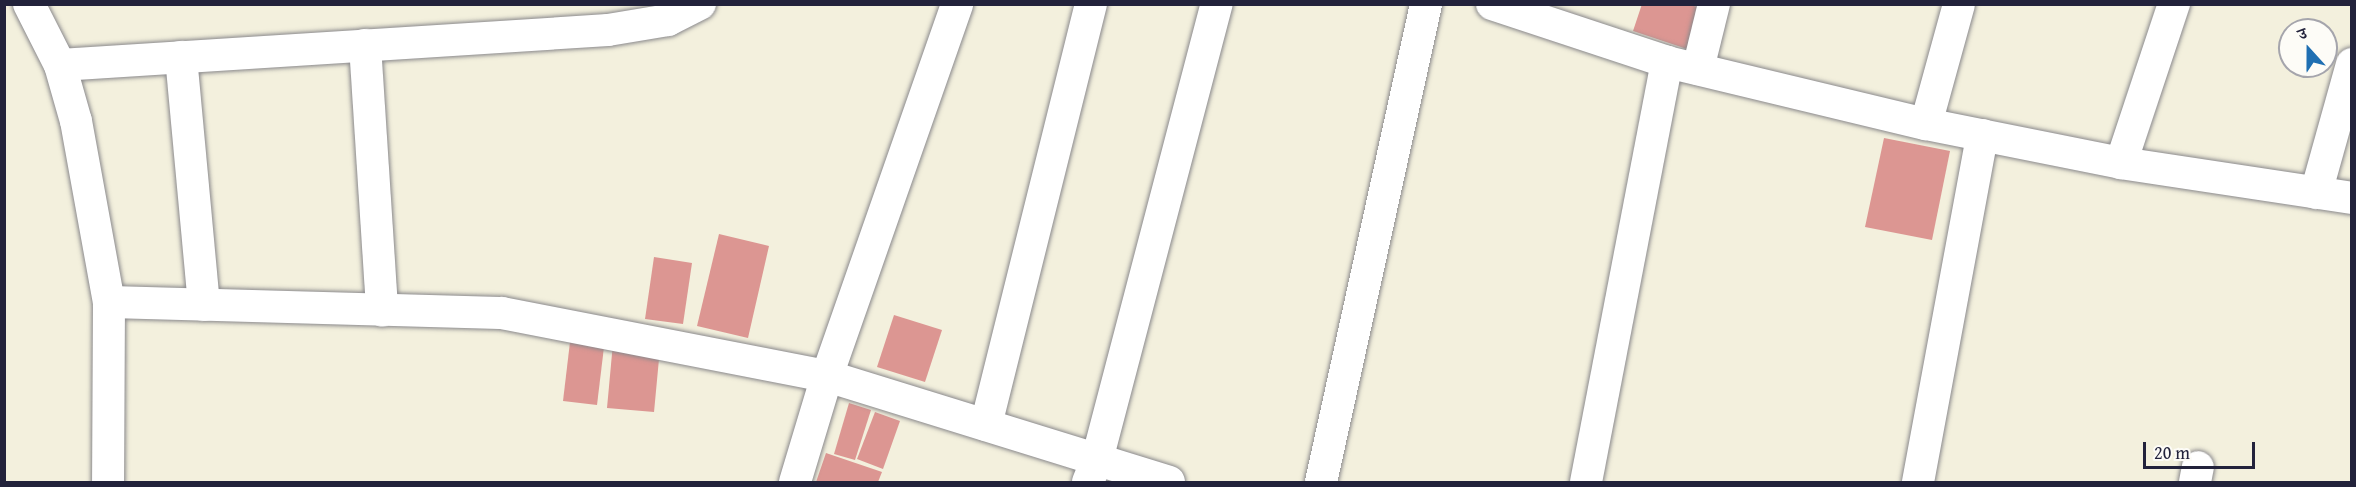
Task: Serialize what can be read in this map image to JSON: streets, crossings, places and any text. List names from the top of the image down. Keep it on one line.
{"scale_bar":"20 m","north":"top"}
